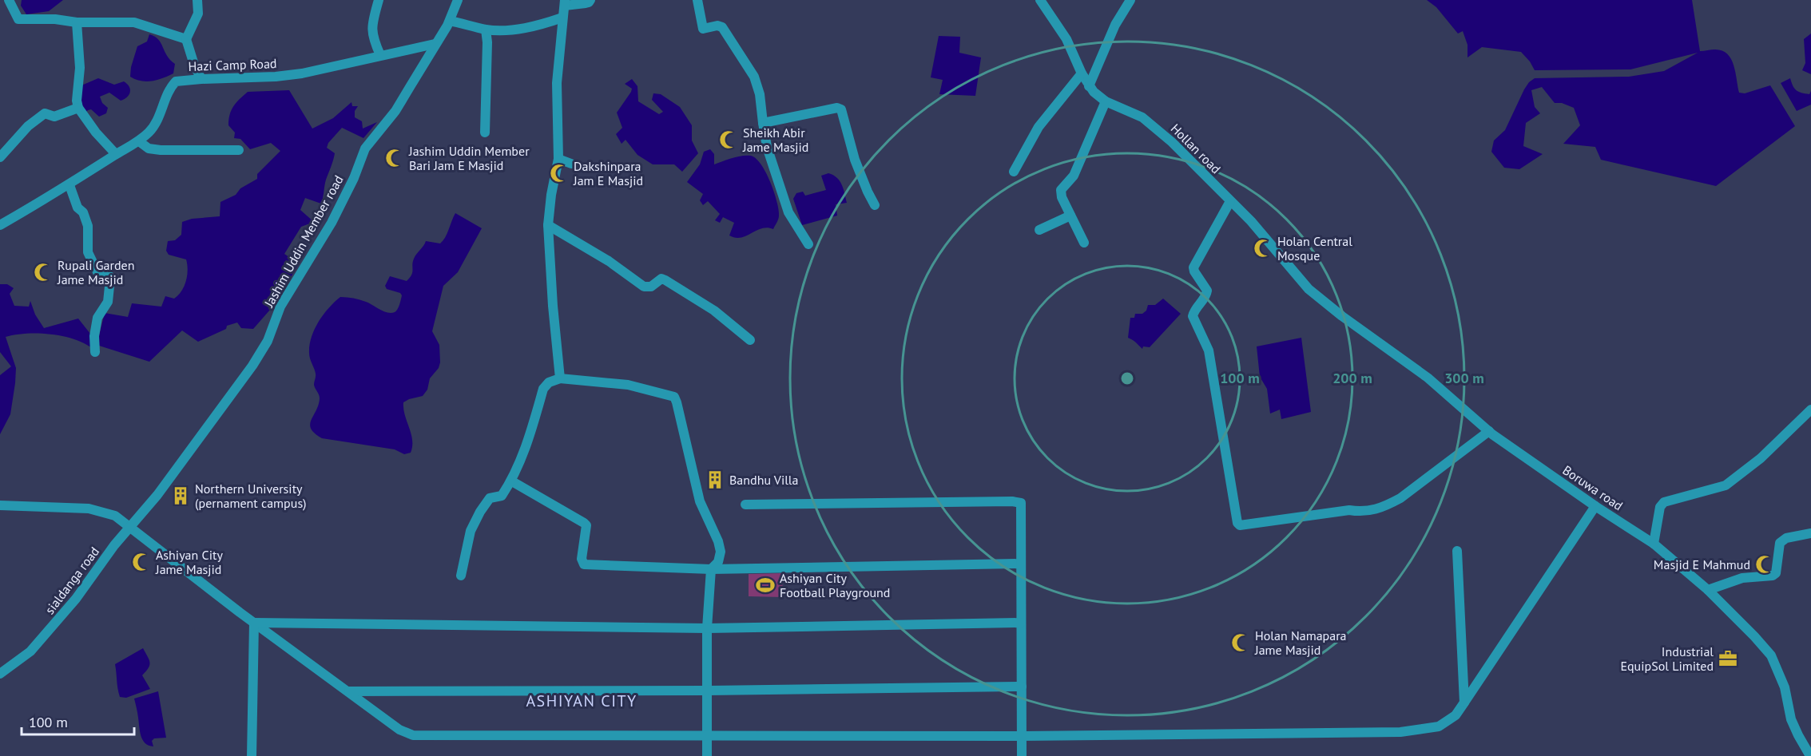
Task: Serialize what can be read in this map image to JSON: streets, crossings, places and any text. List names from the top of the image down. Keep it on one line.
{"streets":{"street":["Hazi Camp Road","Hollan road","Jashim Uddin Member road","Boruwa road","sialdanga road"]},"crossings":[["Hazi Camp Road","Jashim Uddin Member road"],["Hollan road","Boruwa road"],["Jashim Uddin Member road","sialdanga road"]],"districts":["ASHIYAN CITY"],"places":{"mosque":["Sheikh Abir Jame Masjid","Jashim Uddin Member Bari Jam E Masjid","Dakshinpara Jam E Masjid","Holan Central Mosque","Rupali Garden Jame Masjid","Ashiyan City Jame Masjid","Masjid E Mahmud","Holan Namapara Jame Masjid"],"building":["Bandhu Villa","Northern University (pernament campus)"],"sports":["Ashiyan City Football Playground"],"office":["Industrial EquipSol Limited"]},"scale_bar":"100 m","rings":["100 m","200 m","300 m"]}
